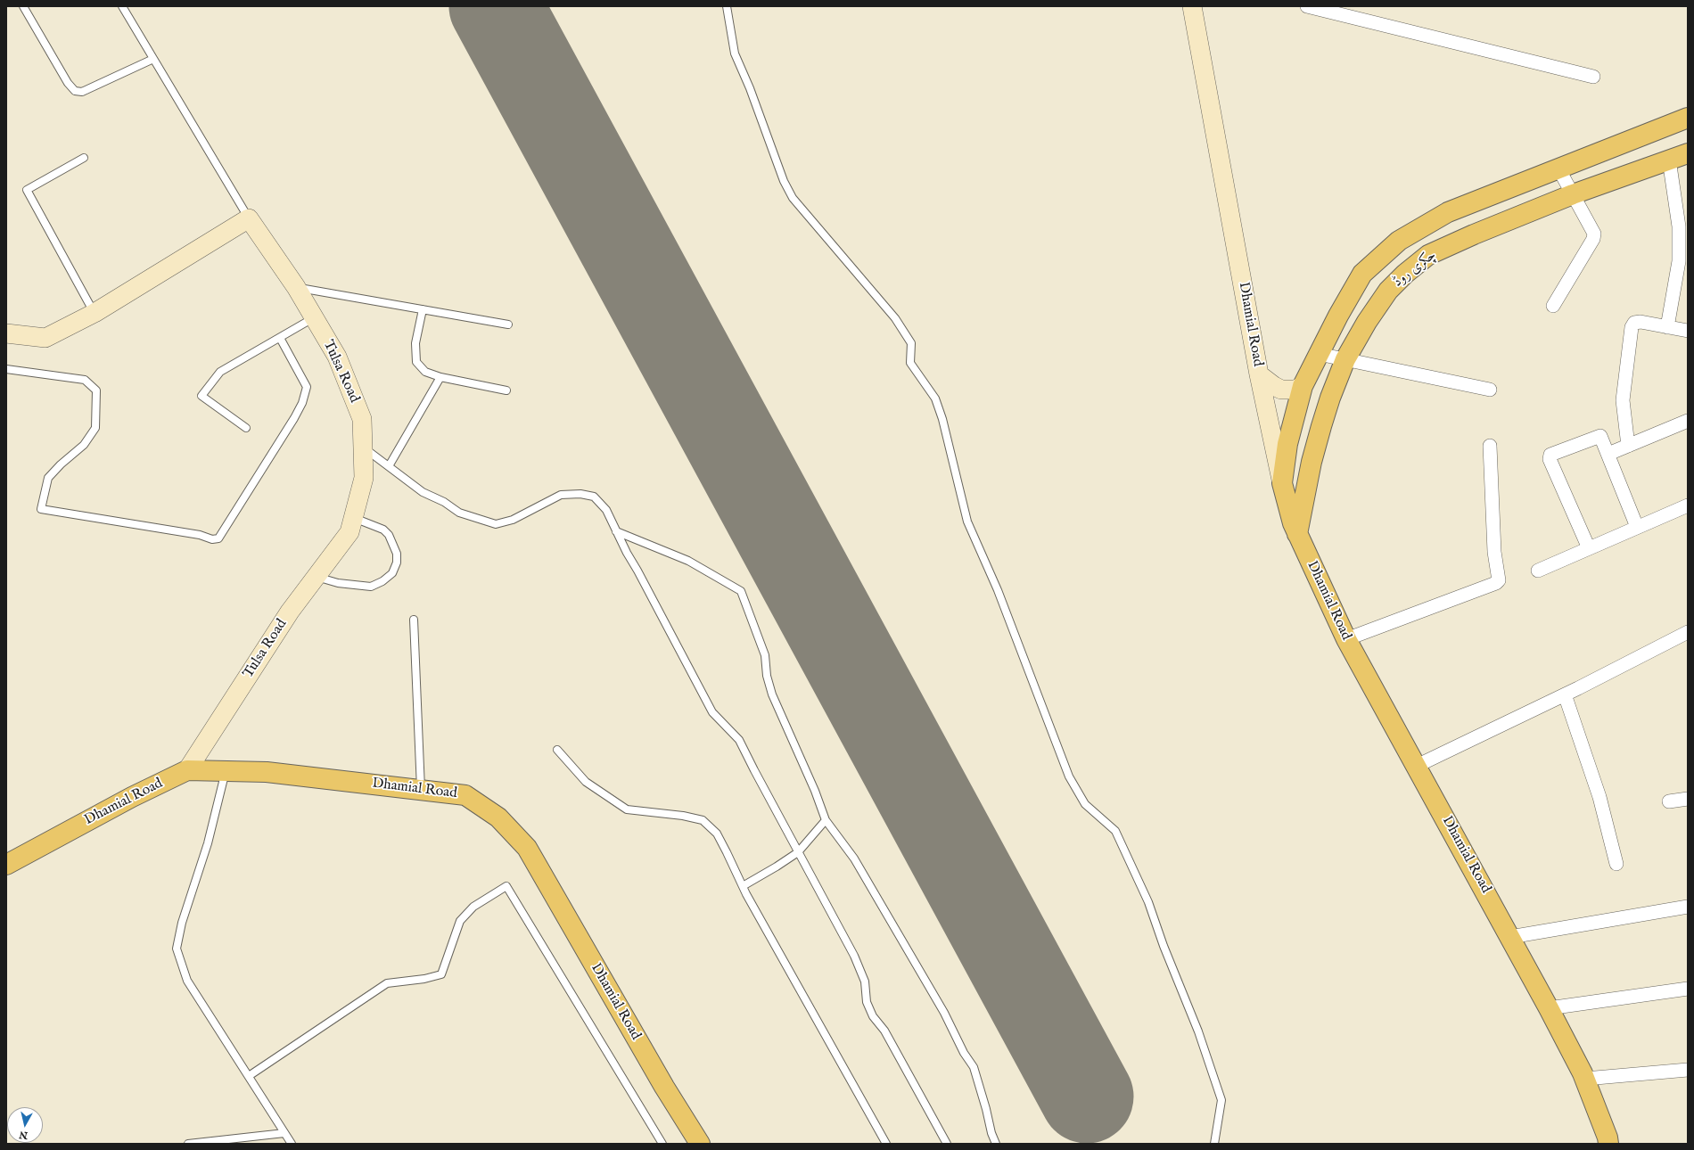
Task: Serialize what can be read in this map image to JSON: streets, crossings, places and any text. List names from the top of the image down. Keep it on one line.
{"streets":{"main road":["چکری روڈ","Dhamial Road"],"street":["Tulsa Road"]},"crossings":[["چکری روڈ","Dhamial Road"],["Dhamial Road","Tulsa Road"]],"north":"bottom"}
